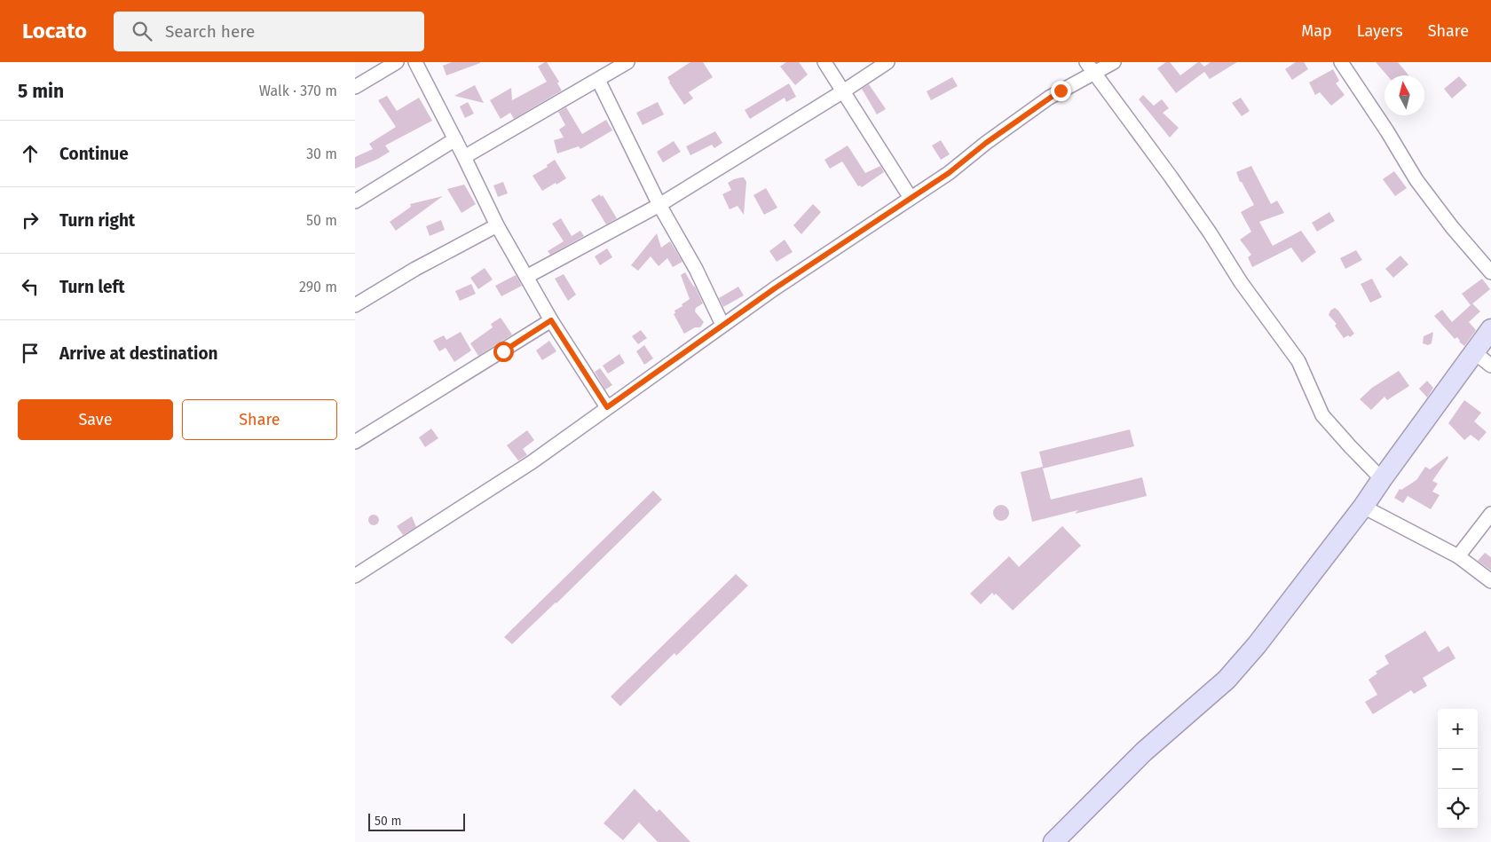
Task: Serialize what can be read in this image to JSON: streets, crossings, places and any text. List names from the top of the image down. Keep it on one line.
{"scale_bar":"50 m","north":"top","page":{"header":"Locato","search":"Search here","nav":["Map","Layers","Share"],"heading":["5 min","Walk · 370 m"],"list":[["Continue","30 m"],["Turn right","50 m"],["Turn left","290 m"],"Arrive at destination"],"buttons":["Save","Share"],"map_buttons":["+","−"],"scale":"50 m"}}
